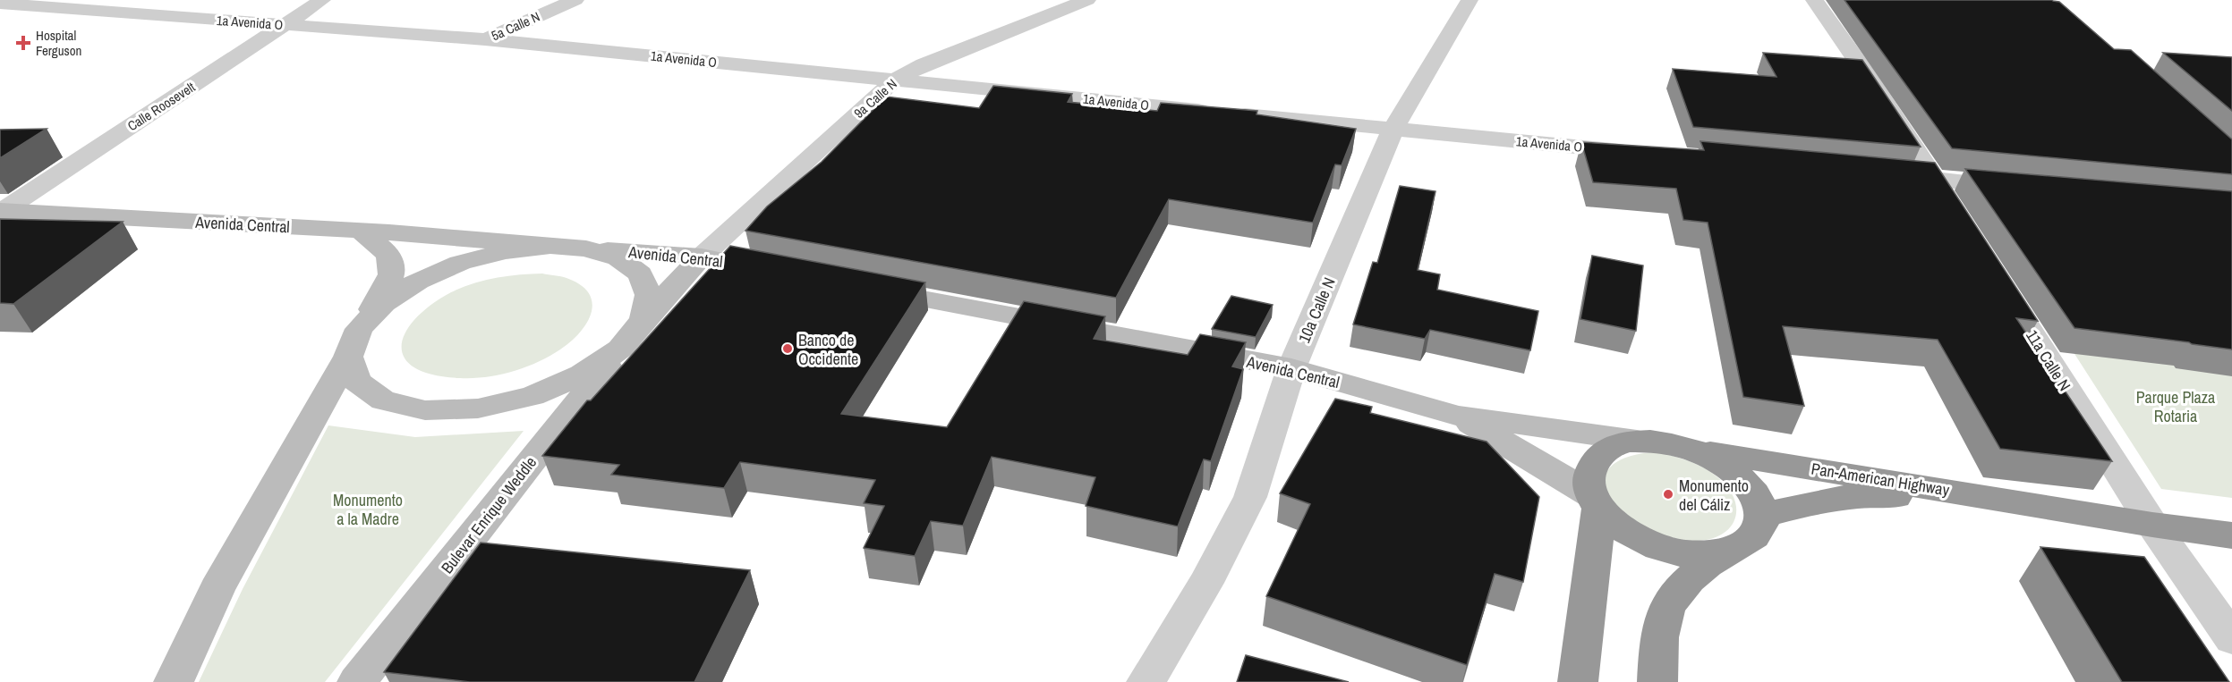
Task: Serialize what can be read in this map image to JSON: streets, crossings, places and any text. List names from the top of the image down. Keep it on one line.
{"streets":{"highway":["Pan-American Highway"],"main road":["Avenida Central","Bulevar Enrique Weddle"],"street":["1a Avenida O","5a Calle N","9a Calle N","Calle Roosevelt","10a Calle N","11a Calle N"]},"crossings":[["1a Avenida O","5a Calle N"],["1a Avenida O","9a Calle N"],["1a Avenida O","Calle Roosevelt"],["1a Avenida O","10a Calle N"],["9a Calle N","Avenida Central"],["Calle Roosevelt","Avenida Central"],["Avenida Central","10a Calle N"],["Avenida Central","Pan-American Highway"],["11a Calle N","Pan-American Highway"]],"parks":["Parque Plaza Rotaria","Monumento a la Madre"],"places":{"health":["Hospital Ferguson"],"other":["Banco de Occidente","Monumento del Cáliz"]}}
